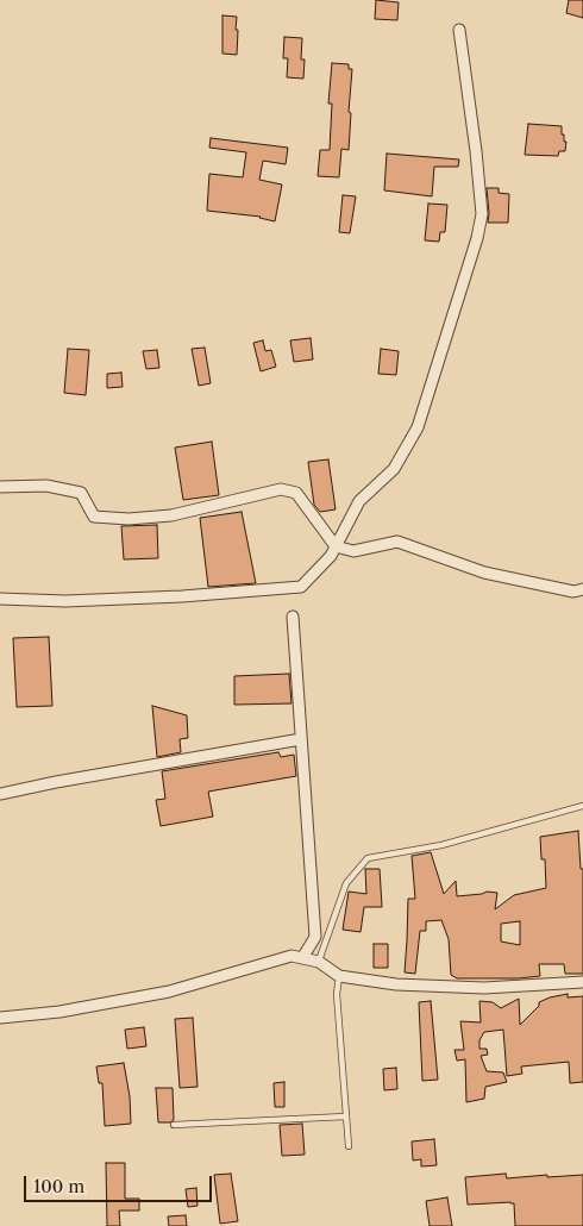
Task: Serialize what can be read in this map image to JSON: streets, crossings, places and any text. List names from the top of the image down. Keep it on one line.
{"scale_bar":"100 m"}
